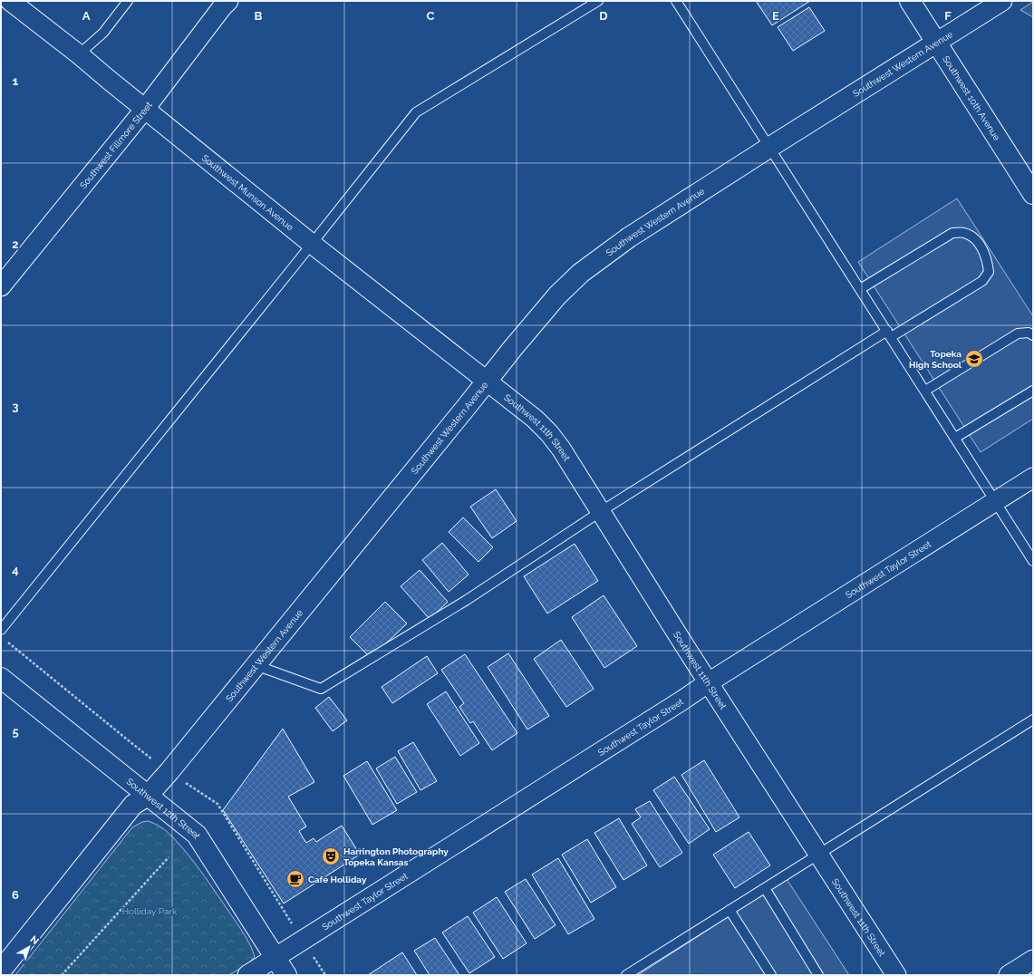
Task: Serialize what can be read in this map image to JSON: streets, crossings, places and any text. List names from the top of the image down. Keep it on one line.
{"streets":{"street":["Southwest Western Avenue","Southwest 10th Avenue","Southwest Fillmore Street","Southwest Munson Avenue","Southwest 11th Street","Southwest Taylor Street","Southwest 12th Street"]},"crossings":[["Southwest Western Avenue","Southwest 10th Avenue"],["Southwest Western Avenue","Southwest Munson Avenue"],["Southwest Western Avenue","Southwest 11th Street"],["Southwest Western Avenue","Southwest 12th Street"],["Southwest Fillmore Street","Southwest Munson Avenue"],["Southwest Munson Avenue","Southwest 11th Street"],["Southwest 11th Street","Southwest Taylor Street"],["Southwest Taylor Street","Southwest 12th Street"]],"parks":["Holliday Park"],"places":{"school or university":["Topeka High School"],"theatre":["Harrington Photography Topeka Kansas"],"cafe":["Cafe Holliday"]},"north":"top right","grid":{"columns":["A","B","C","D","E","F"],"rows":["1","2","3","4","5","6"]}}
